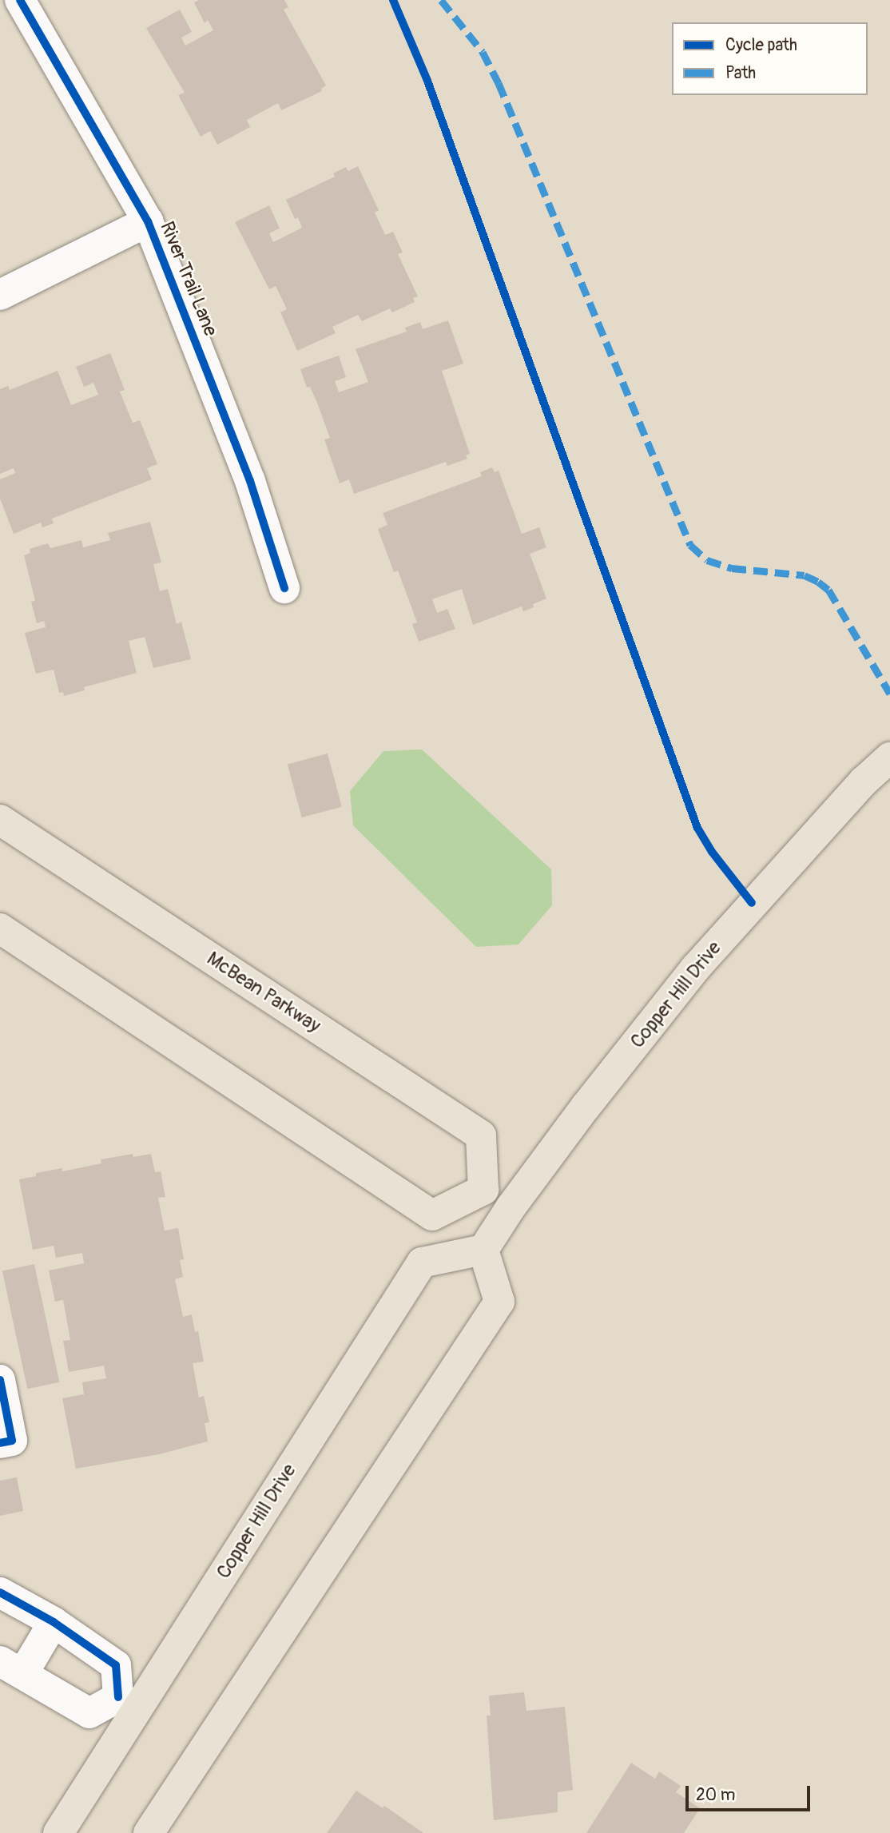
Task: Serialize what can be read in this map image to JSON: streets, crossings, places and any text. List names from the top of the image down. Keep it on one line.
{"streets":{"main road":["McBean Parkway","Copper Hill Drive"],"street":["River Trail Lane"]},"legend":["Cycle path","Path"],"scale_bar":"20 m"}
